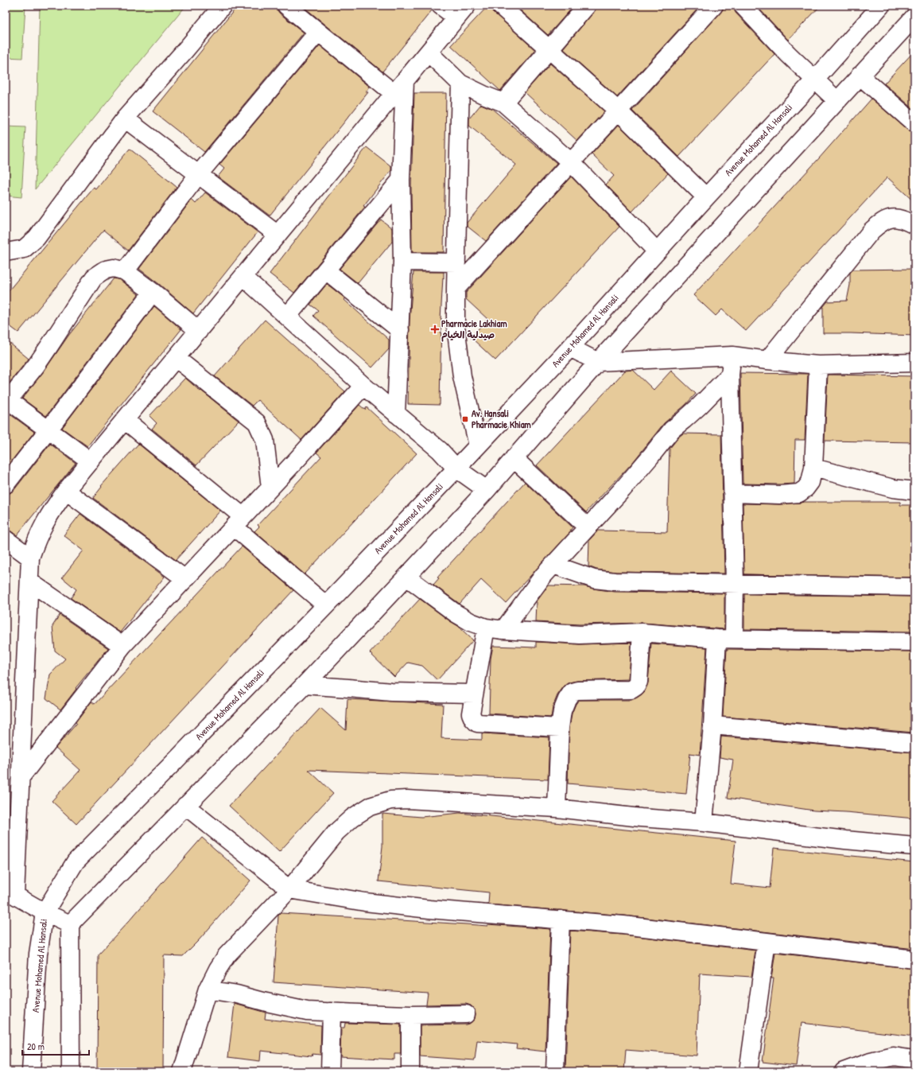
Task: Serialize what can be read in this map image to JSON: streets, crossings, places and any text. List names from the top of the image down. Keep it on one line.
{"streets":{"street":["Avenue Mohamed Al Hansali"]},"places":{"health":["Pharmacie Lakhiam صيدلية الخيام"],"transit":["Av. Hansali Pharmacie Khiam"]},"scale_bar":"20 m"}
